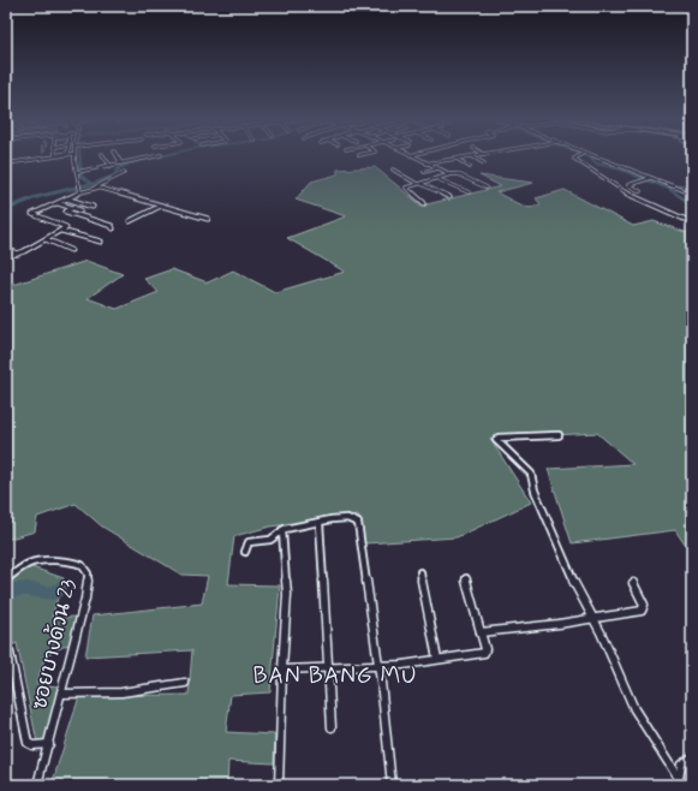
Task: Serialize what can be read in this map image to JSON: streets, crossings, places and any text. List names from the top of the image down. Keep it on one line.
{"streets":{"street":["ซอยบางด้วน 23"]},"districts":["BAN BANG MU"]}
